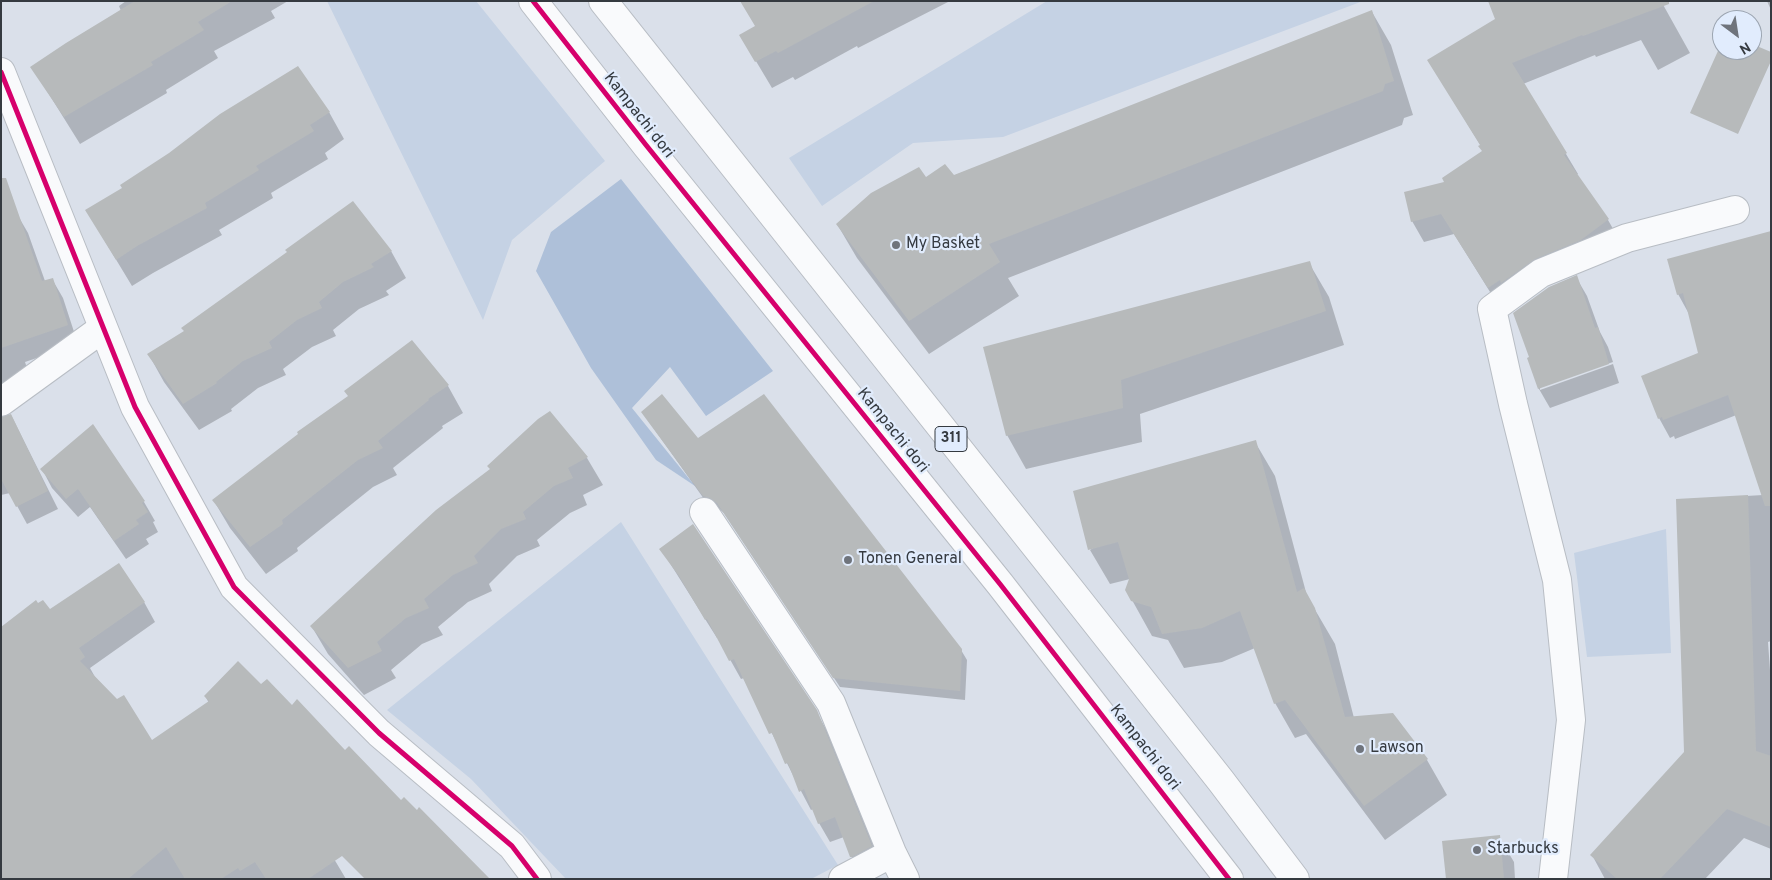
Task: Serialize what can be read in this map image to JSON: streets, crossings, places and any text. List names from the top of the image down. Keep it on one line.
{"streets":{"street":["Kampachi dori","311"]},"places":["My Basket","Tonen General","Lawson","Starbucks"],"north":"bottom right"}
